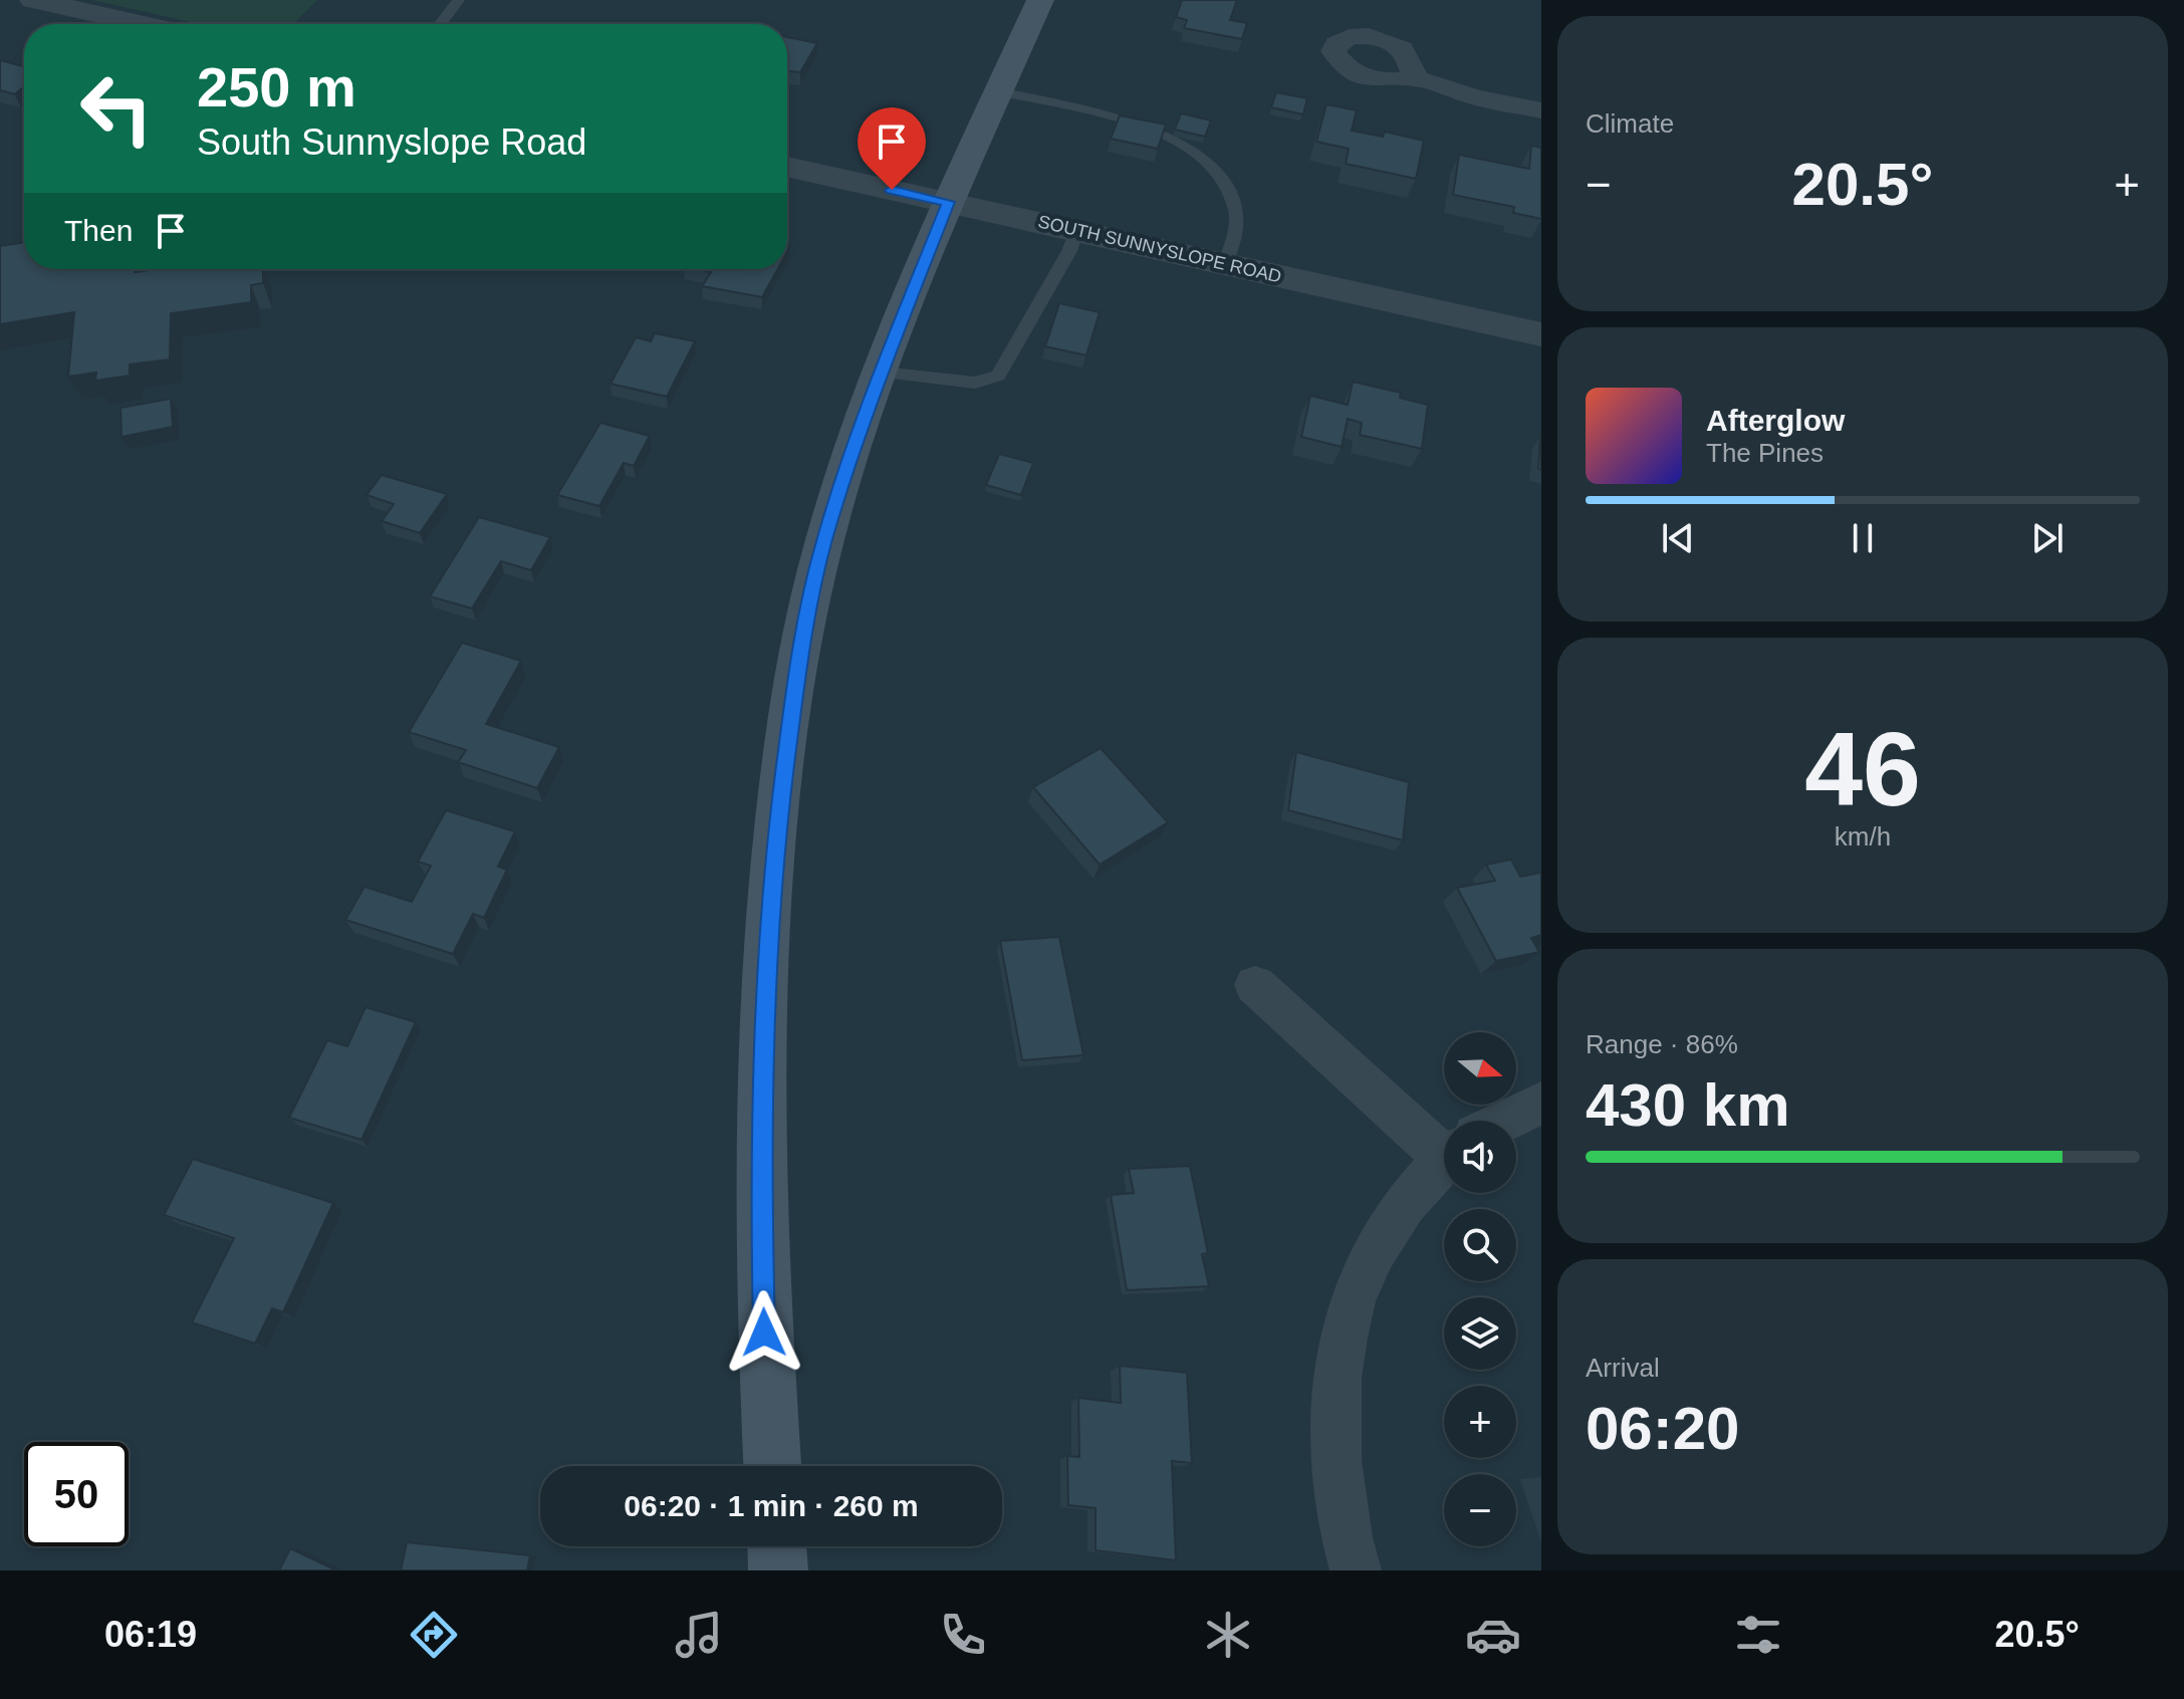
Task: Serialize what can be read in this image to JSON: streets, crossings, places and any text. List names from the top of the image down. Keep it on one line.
{"streets":{"street":["SOUTH SUNNYSLOPE ROAD"]},"north":"right","page":{"tile":["Climate",["46","km/h"],["Range · 86%","430 km"],["Arrival","06:20"]],"turn":["250 m","South Sunnyslope Road"],"heat":["−","20.5°","+"],"then":"Then","song":["Afterglow","The Pines"],"map_buttons":["+","−"],"limit":"50","trip":"06:20 · 1 min · 260 m","tabs":["06:19","20.5°"]}}
